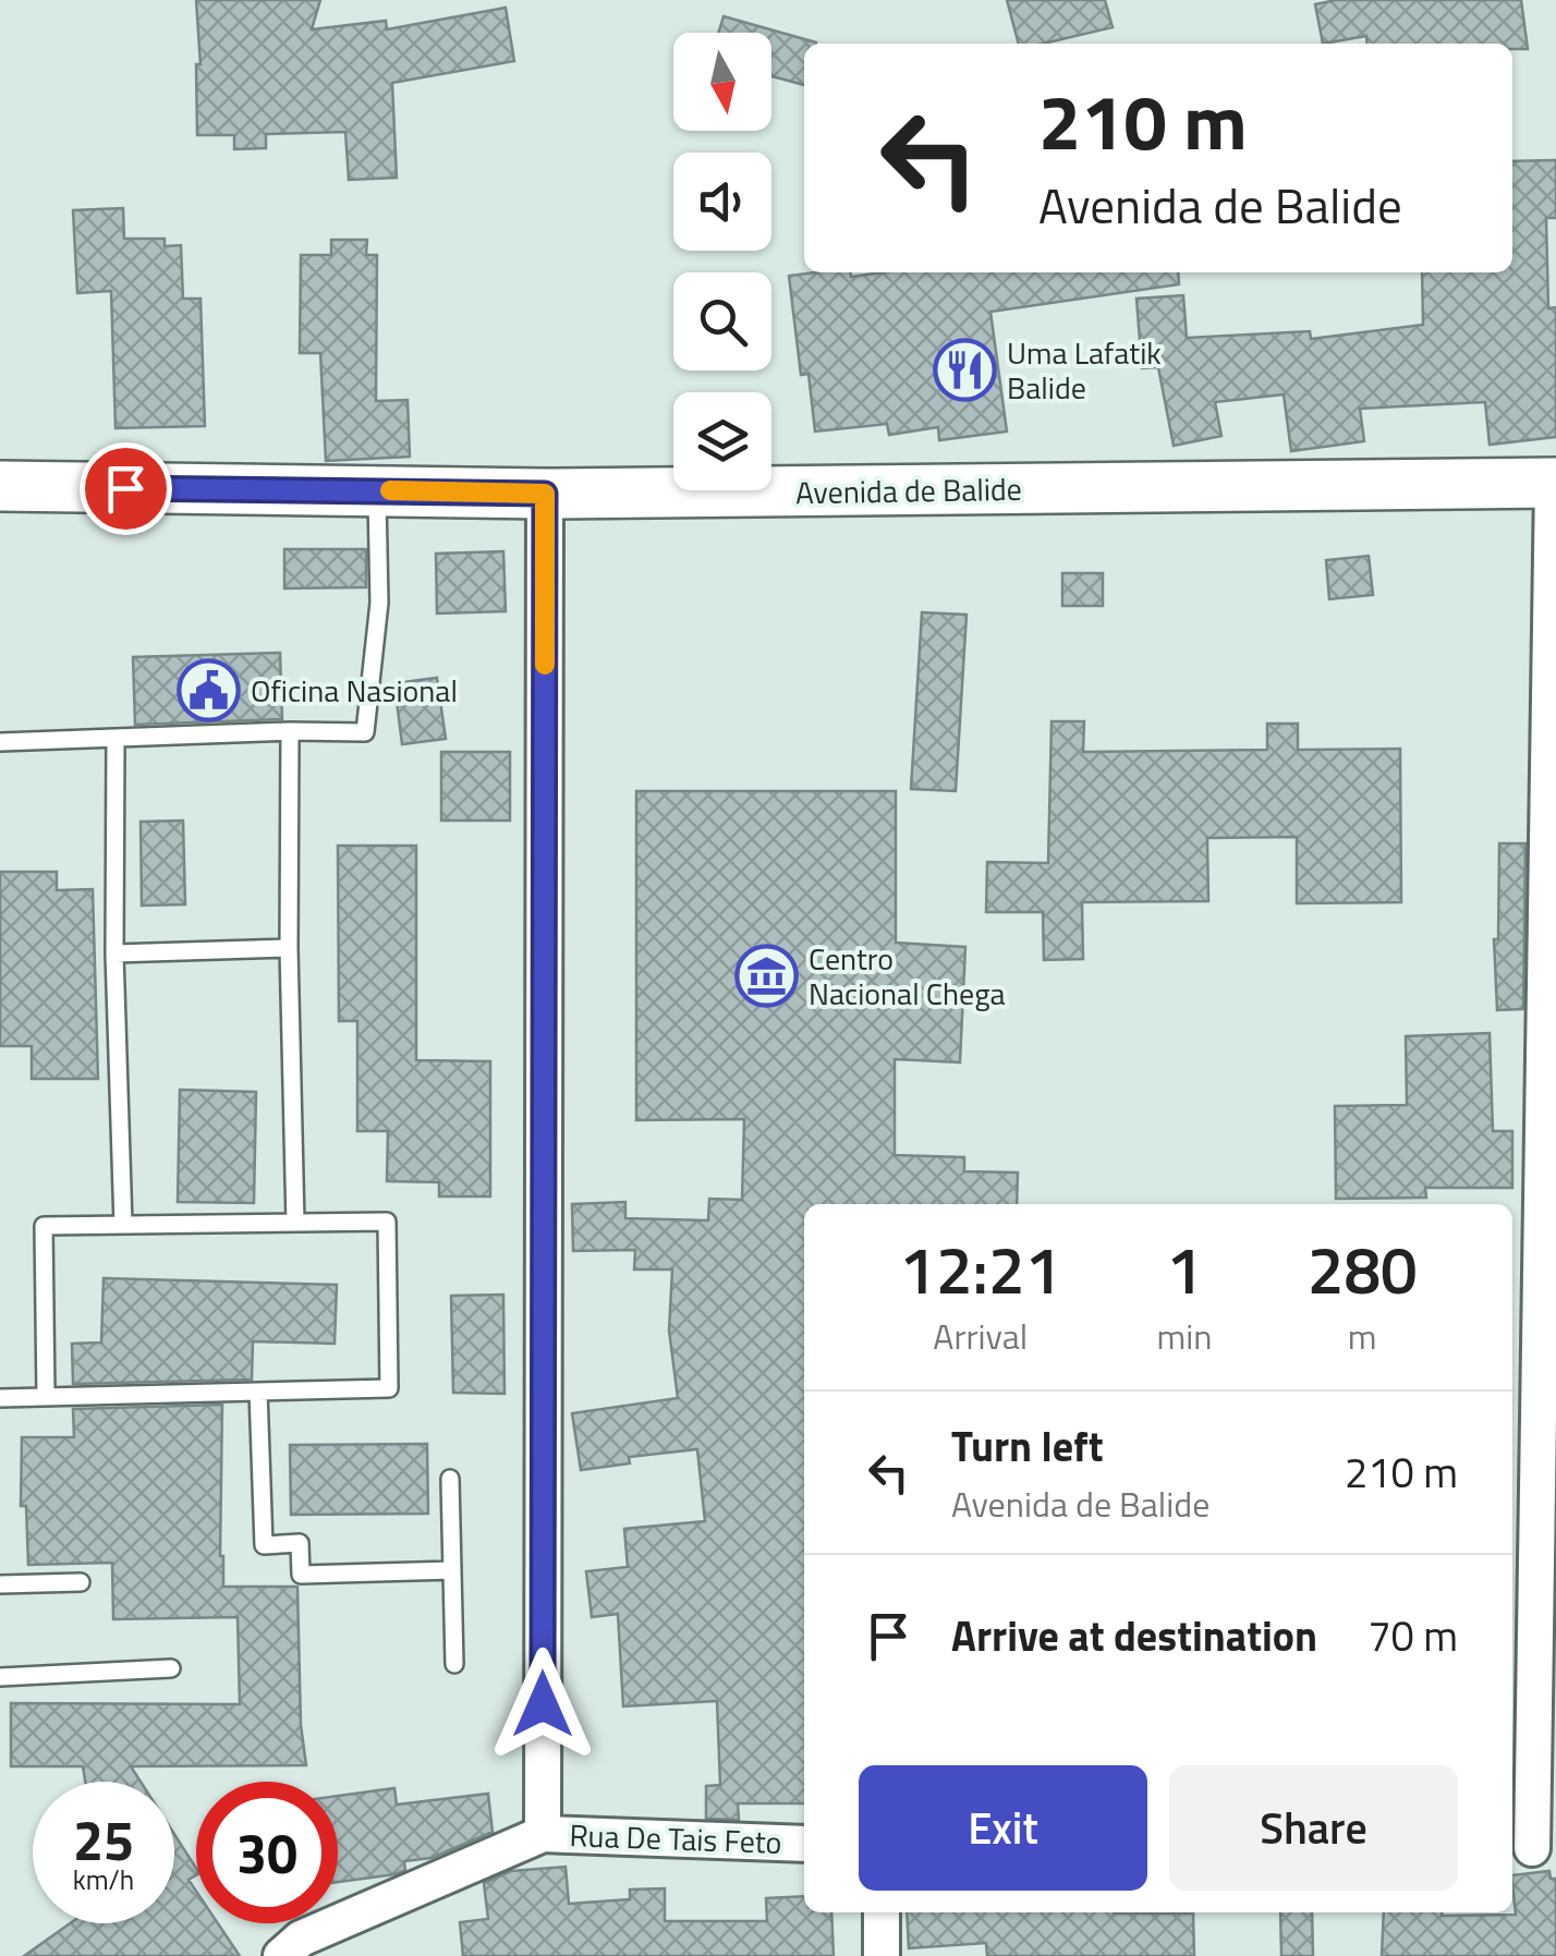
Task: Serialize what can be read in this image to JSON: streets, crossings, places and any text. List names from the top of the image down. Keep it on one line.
{"streets":{"main road":["Avenida de Balide"],"street":["Rua De Tais Feto"]},"places":{"restaurant":["Uma Lafatik Balide"],"public building":["Oficina Nasional"],"museum":["Centro Nacional Chega"]},"north":"bottom","page":{"turn":["210 m","Avenida de Balide"],"eta":["12:21","Arrival","1","min","280","m"],"list":[{"name":"Turn left","note":"Avenida de Balide","value":"210 m"},{"name":"Arrive at destination","value":"70 m"}],"buttons":["Exit","Share"],"speed":"25 km/h","limit":"30"}}
